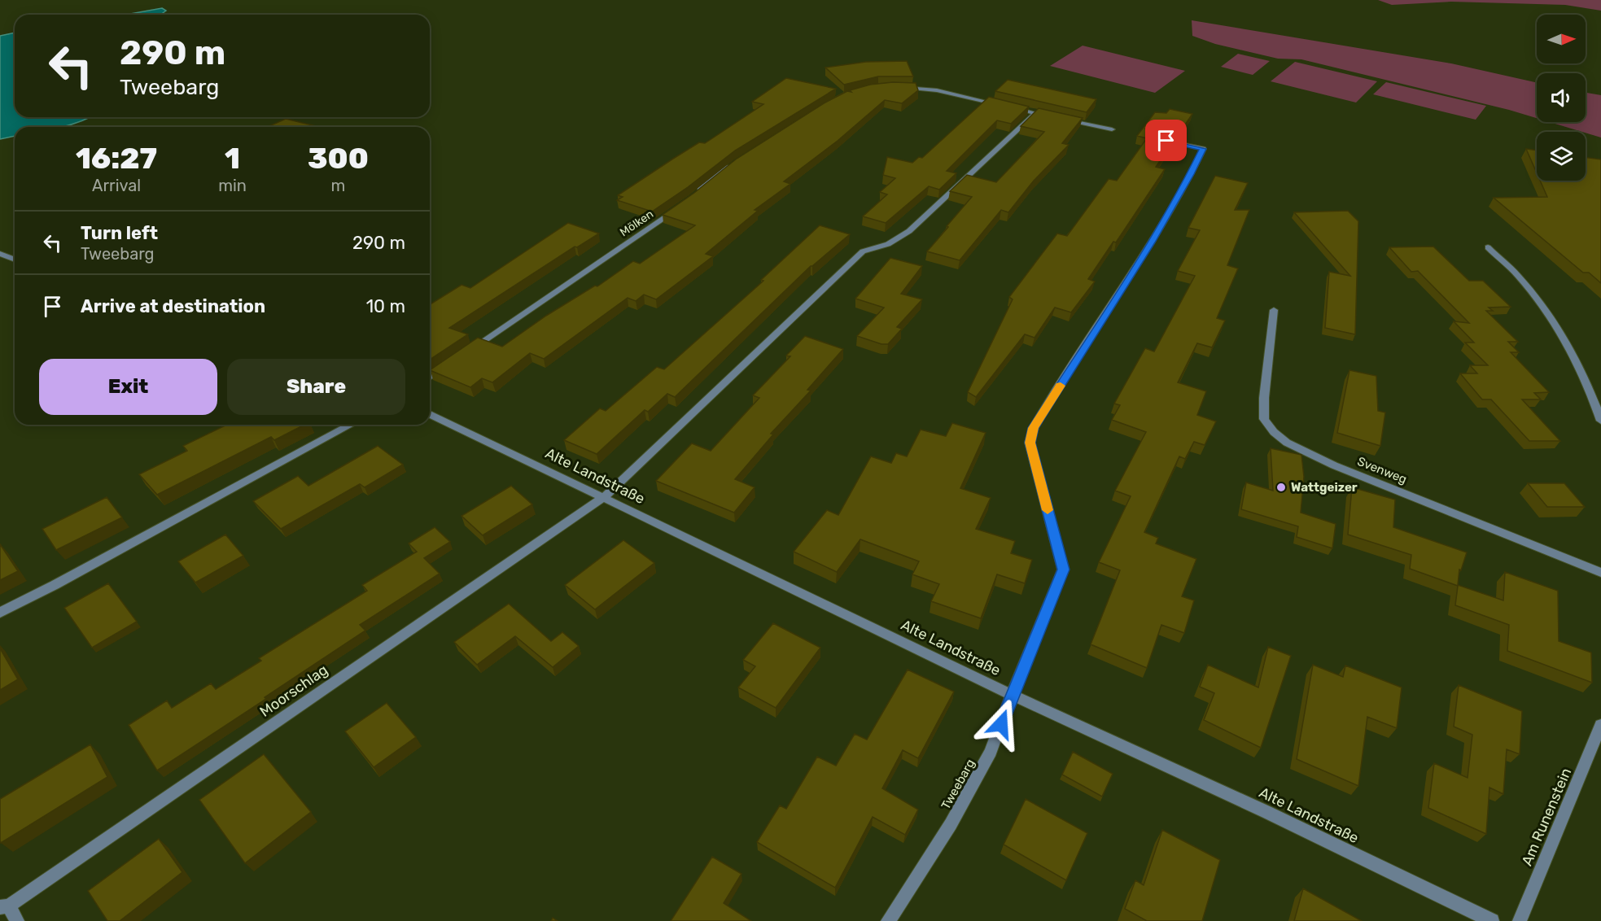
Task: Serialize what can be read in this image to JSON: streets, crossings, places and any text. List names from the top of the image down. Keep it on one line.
{"streets":{"street":["Mölken","Svenweg","Alte Landstraße","Moorschlag","Tweebarg","Am Runenstein"]},"crossings":[["Alte Landstraße","Moorschlag"],["Alte Landstraße","Tweebarg"]],"places":["Wattgeizer"],"north":"right","page":{"turn":["290 m","Tweebarg"],"eta":["16:27","Arrival","1","min","300","m"],"list":[{"name":"Turn left","note":"Tweebarg","value":"290 m"},{"name":"Arrive at destination","value":"10 m"}],"buttons":["Exit","Share"]}}
